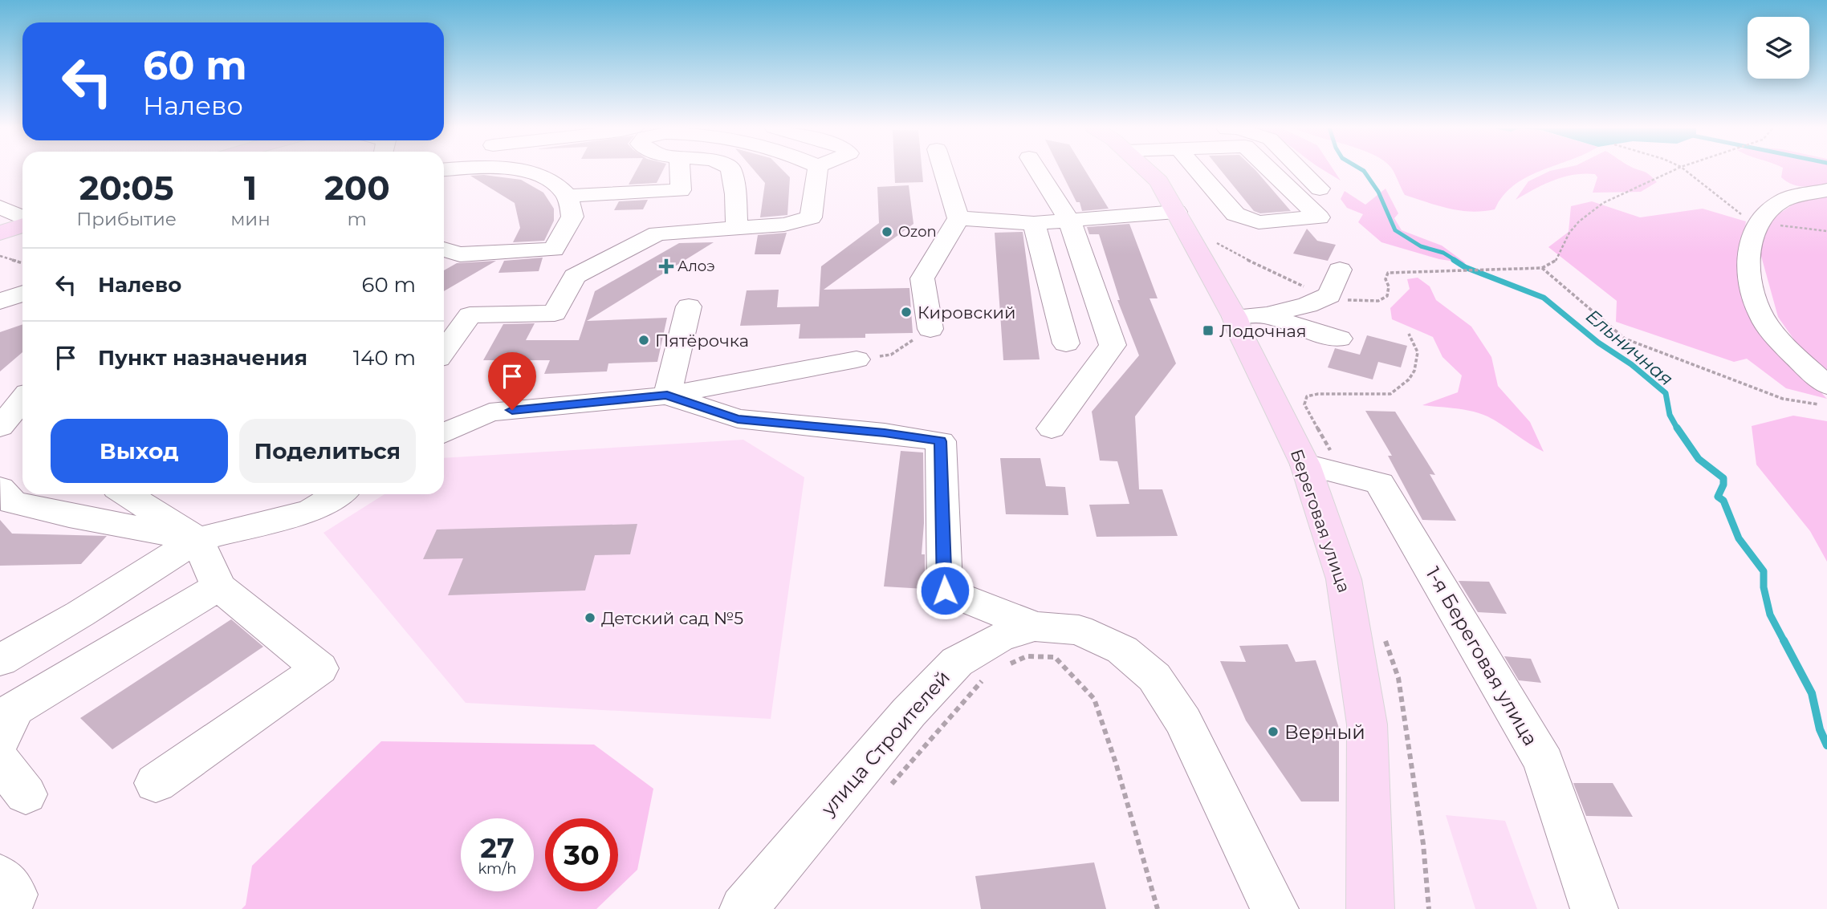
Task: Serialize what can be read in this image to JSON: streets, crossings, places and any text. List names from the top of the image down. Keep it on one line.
{"streets":{"main road":["Береговая улица"],"street":["1-я Береговая улица","улица Строителей"]},"crossings":[["Береговая улица","1-я Береговая улица"]],"water":["Ельничная"],"places":{"other":["Ozon","Кировский","Пятёрочка","Детский сад №5","Верный"],"health":["Алоэ"],"transit":["Лодочная"]},"page":{"turn":["60 m","Налево"],"eta":["20:05","Прибытие","1","мин","200","m"],"list":[{"name":"Налево","value":"60 m"},{"name":"Пункт назначения","value":"140 m"}],"buttons":["Выход","Поделиться"],"speed":"27 km/h","limit":"30"}}
